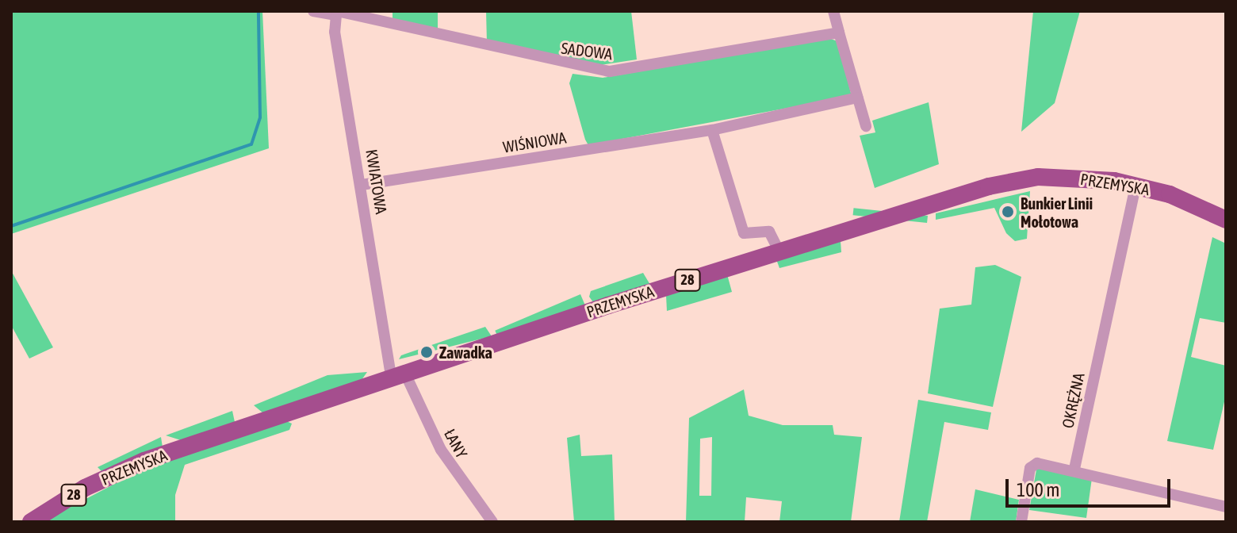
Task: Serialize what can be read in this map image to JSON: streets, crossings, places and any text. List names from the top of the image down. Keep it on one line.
{"streets":{"main road":["PRZEMYSKA","28"],"street":["SADOWA","WIŚNIOWA","KWIATOWA","OKRĘŻNA","ŁANY"]},"crossings":[["SADOWA","KWIATOWA"],["WIŚNIOWA","KWIATOWA"],["KWIATOWA","PRZEMYSKA"],["KWIATOWA","ŁANY"],["PRZEMYSKA","OKRĘŻNA"],["PRZEMYSKA","ŁANY"]],"places":["Bunkier Linii Mołotowa","Zawadka"],"scale_bar":"100 m"}
